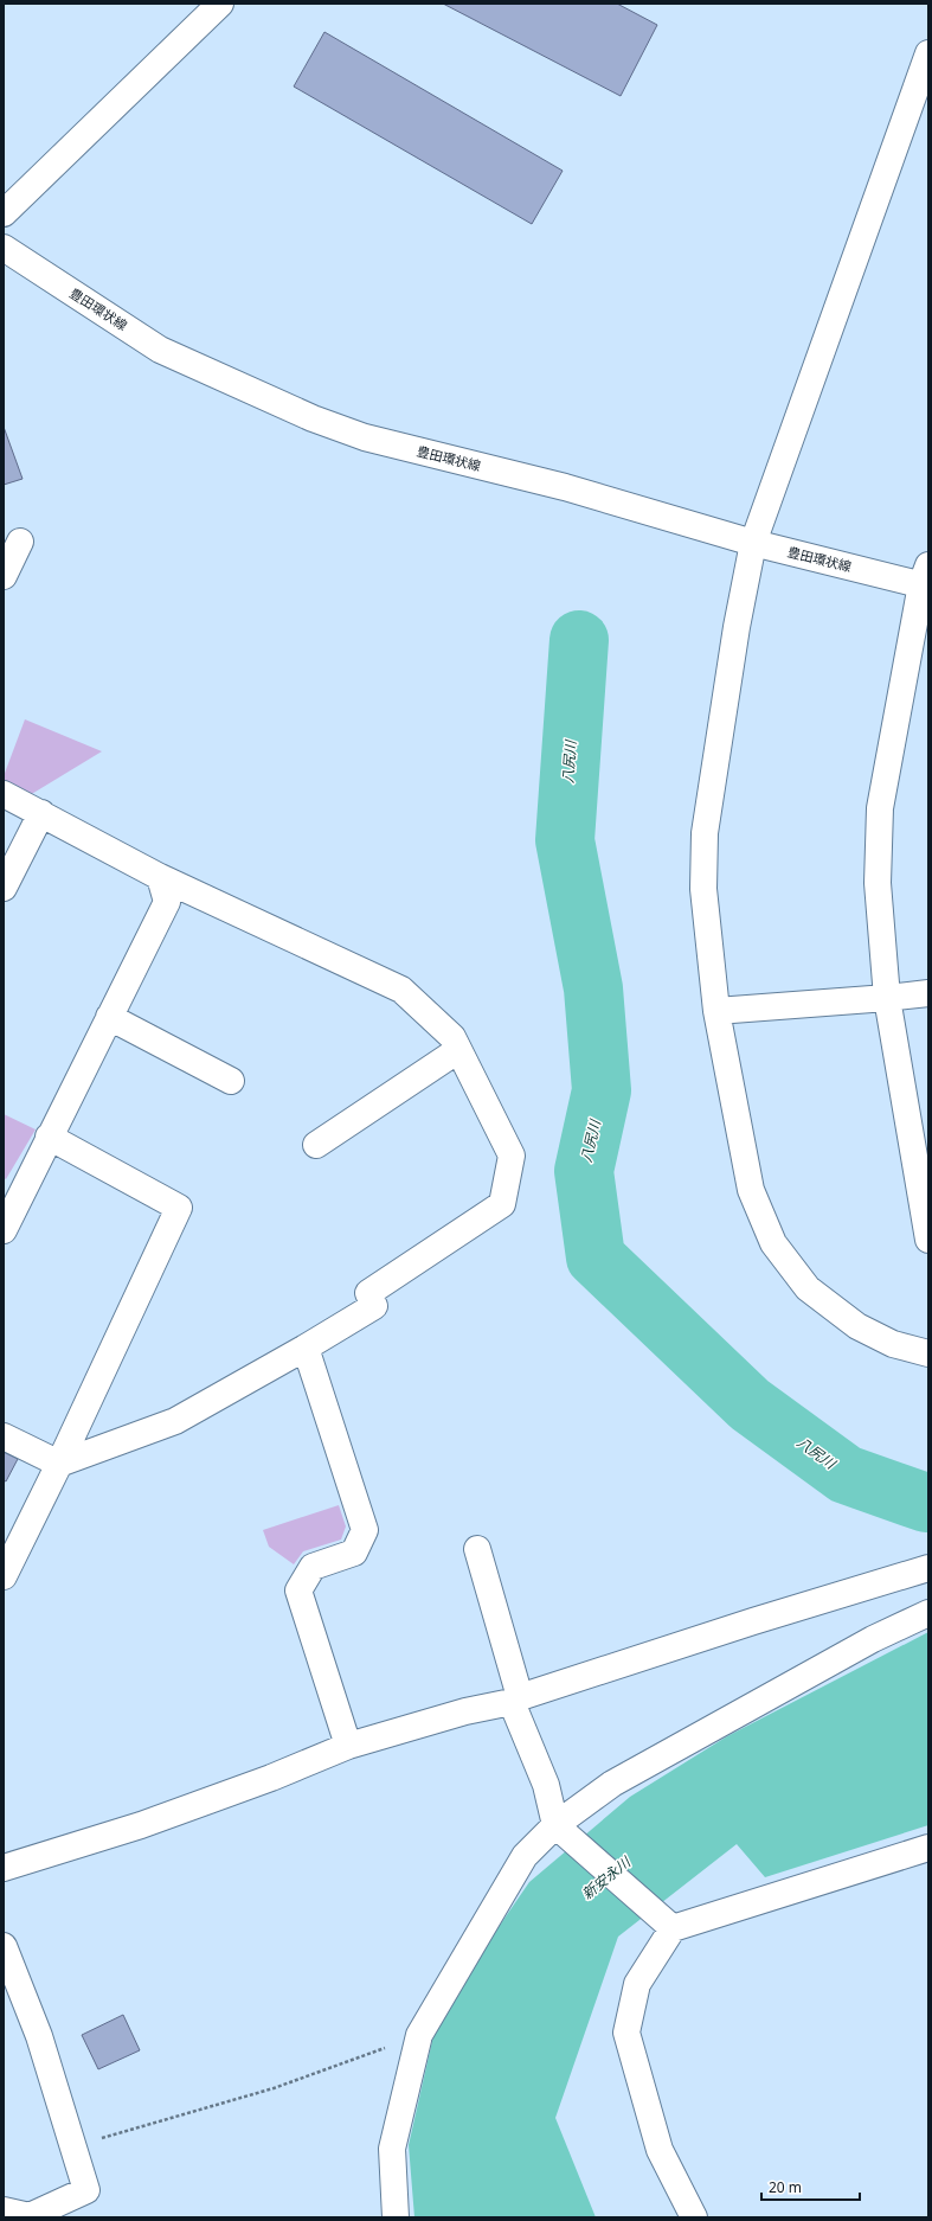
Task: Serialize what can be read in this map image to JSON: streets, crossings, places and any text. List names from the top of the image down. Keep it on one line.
{"streets":{"street":["豊田環状線"]},"water":["八尻川","新安永川"],"scale_bar":"20 m"}
